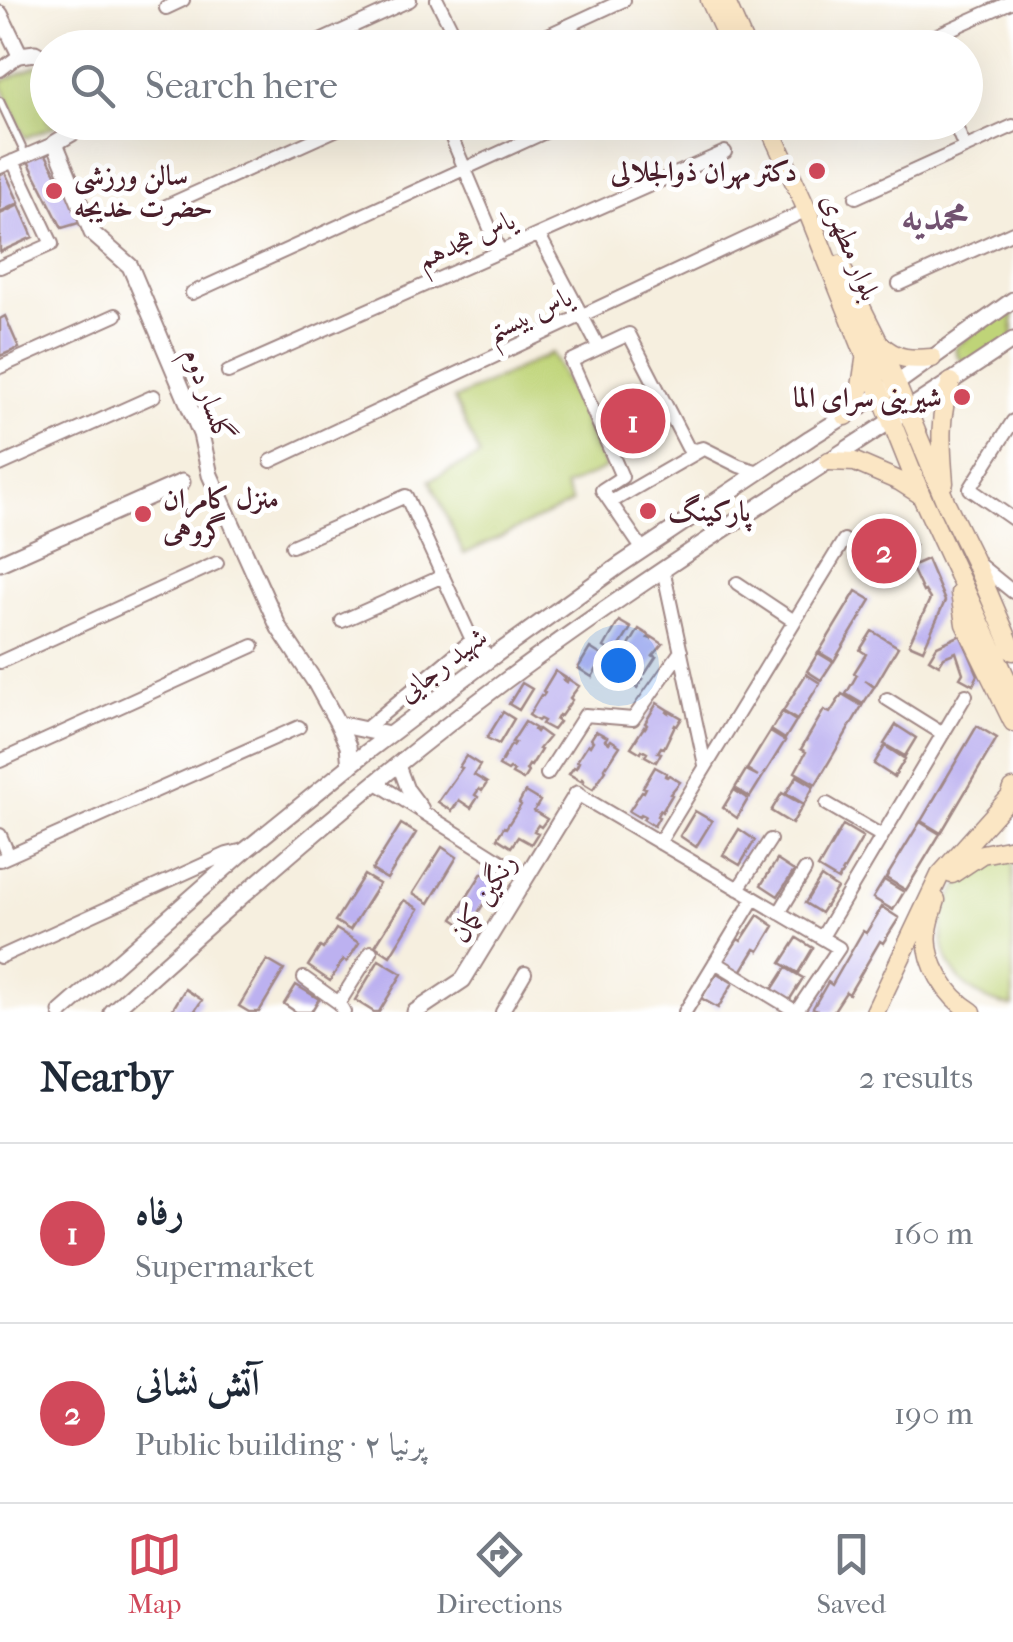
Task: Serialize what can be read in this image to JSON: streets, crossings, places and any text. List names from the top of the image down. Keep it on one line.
{"streets":{"main road":["بلوار مطهری"],"street":["یاس هجدهم","یاس بیستم","گلسار دوم","شهید رجایی","رنگین کمان"]},"crossings":[["بلوار مطهری","یاس بیستم"],["بلوار مطهری","شهید رجایی"],["گلسار دوم","شهید رجایی"]],"districts":["محمدیه"],"places":["دکتر مهران ذوالجلالی","سالن ورزشی حضرت خدیجه","شیرینی سرای الما","پارکینگ","منزل کامران گروهی"],"page":{"search":"Search here","pins":["1","2"],"heading":["Nearby","2 results"],"list":[{"mark":"1","name":"رفاه","note":"Supermarket","value":"160 m"},{"mark":"2","name":"آتش نشانی","note":"Public building · پرنیا ۲","value":"190 m"}],"nav":["Map","Directions","Saved"]}}
